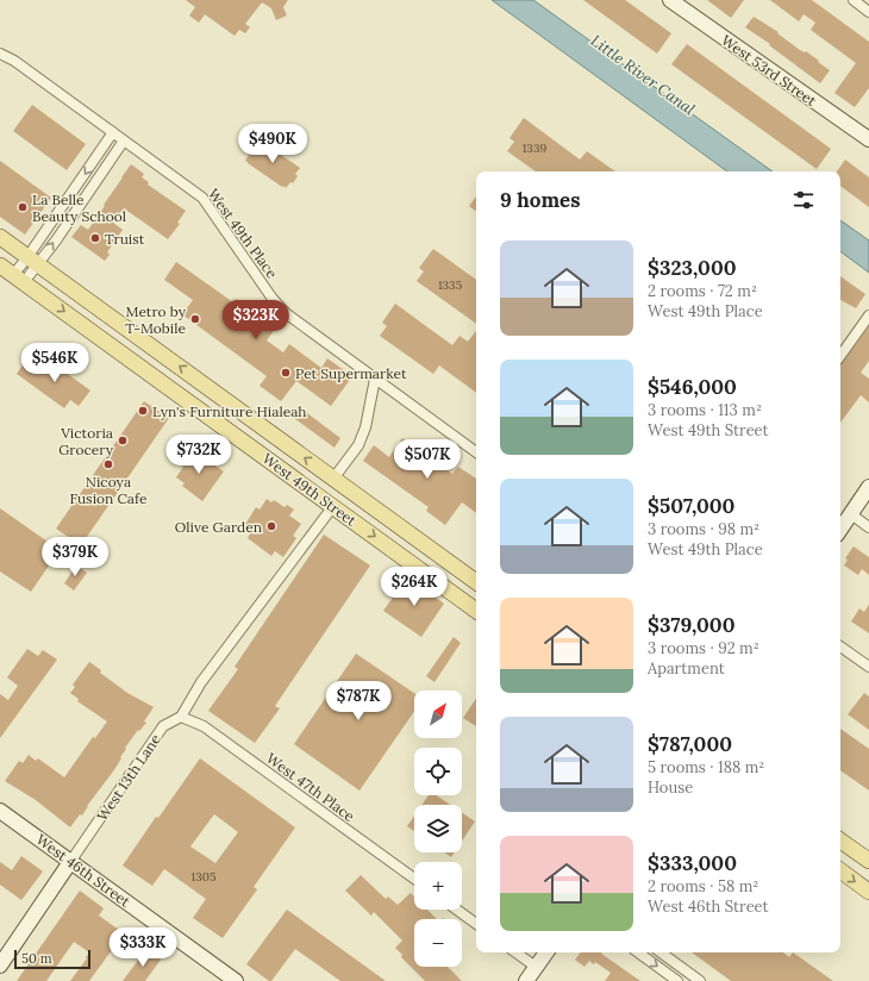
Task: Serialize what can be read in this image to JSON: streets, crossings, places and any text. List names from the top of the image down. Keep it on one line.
{"streets":{"main road":["West 49th Street"],"street":["West 53rd Street","West 49th Place","West 13th Lane","West 47th Place","West 46th Street"]},"crossings":[["West 49th Street","West 13th Lane"],["West 13th Lane","West 47th Place"],["West 13th Lane","West 46th Street"]],"water":["Little River Canal"],"places":["La Belle Beauty School","Truist","Metro by T-Mobile","Pet Supermarket","Lyn's Furniture Hialeah","Victoria Grocery","Nicoya Fusion Cafe","Olive Garden"],"house_numbers":["1339","1335","1305"],"scale_bar":"50 m","north":"top right","page":{"price":["$490K","$323K","$546K","$732K","$507K","$379K","$264K","$787K","$333K"],"heading":"9 homes","list":[{"name":"$323,000","note":"2 rooms · 72 m² · West 49th Place"},{"name":"$546,000","note":"3 rooms · 113 m² · West 49th Street"},{"name":"$507,000","note":"3 rooms · 98 m² · West 49th Place"},{"name":"$379,000","note":"3 rooms · 92 m² · Apartment"},{"name":"$787,000","note":"5 rooms · 188 m² · House"},{"name":"$333,000","note":"2 rooms · 58 m² · West 46th Street"}],"map_buttons":["+","−"],"scale":"50 m"}}
